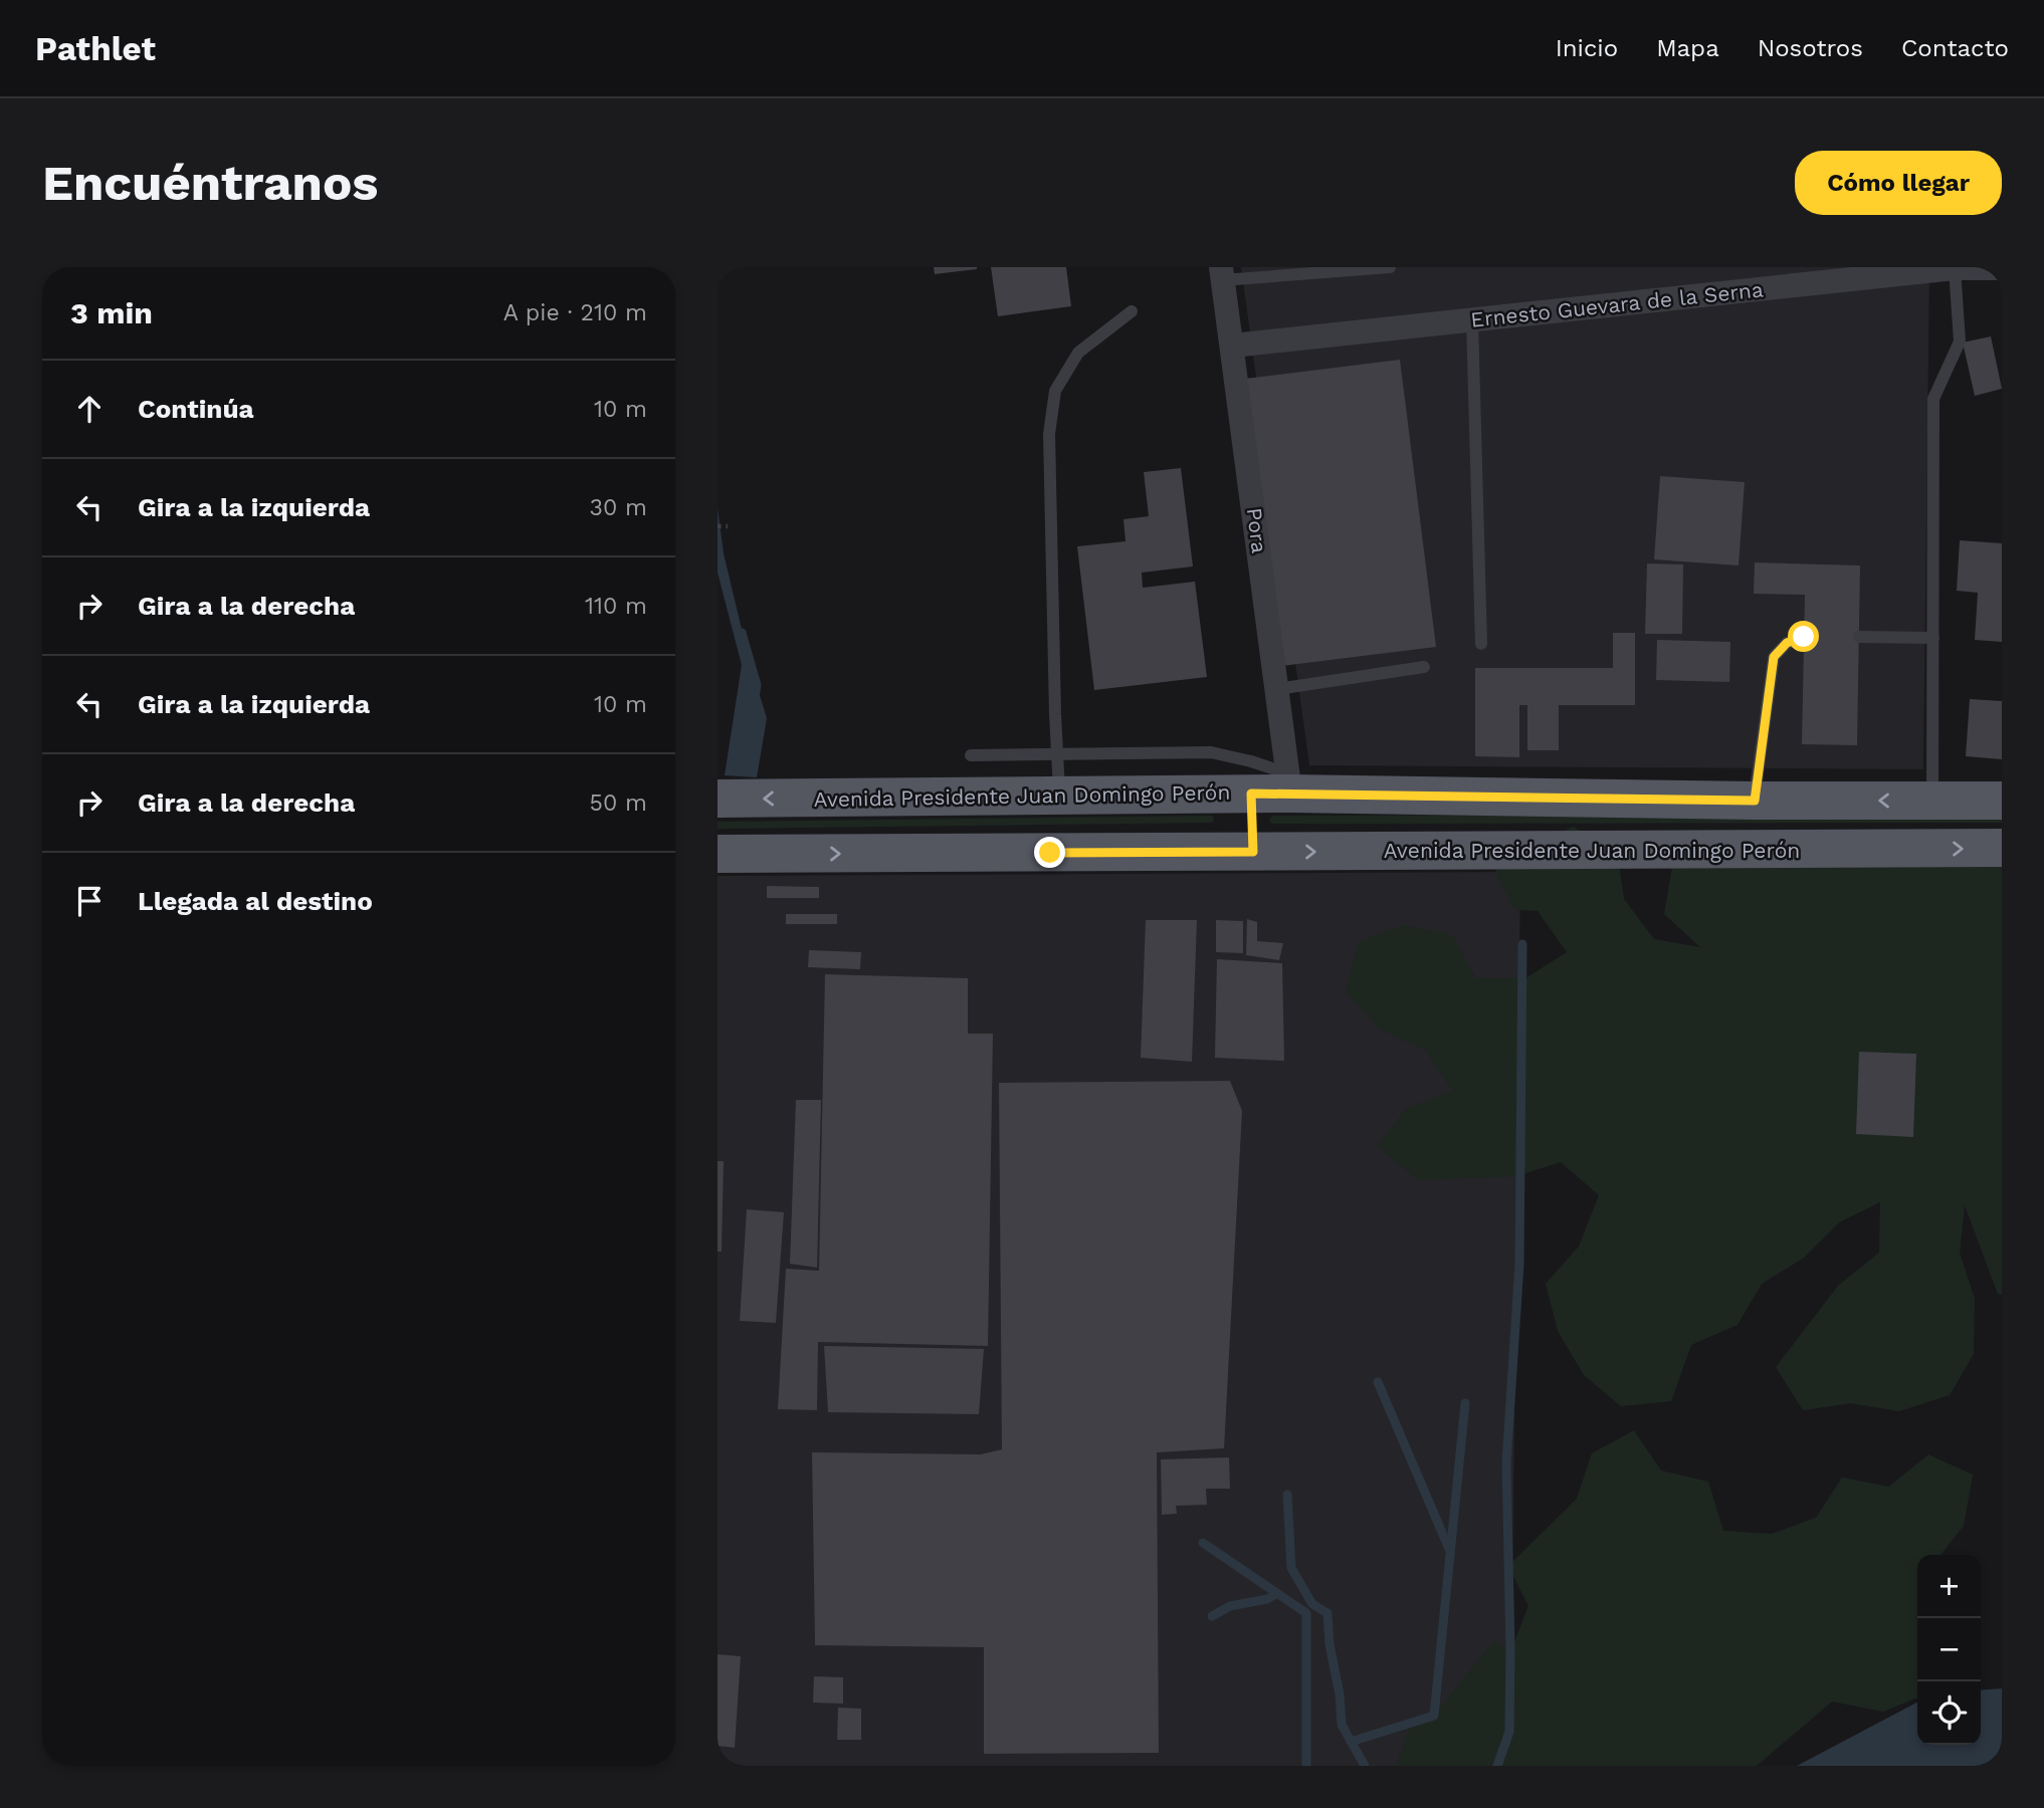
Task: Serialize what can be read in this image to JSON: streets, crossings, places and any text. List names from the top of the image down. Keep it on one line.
{"streets":{"main road":["Avenida Presidente Juan Domingo Perón"],"street":["Ernesto Guevara de la Serna","Pora"]},"crossings":[["Ernesto Guevara de la Serna","Pora"],["Pora","Avenida Presidente Juan Domingo Perón"]],"page":{"header":"Pathlet","nav":["Inicio","Mapa","Nosotros","Contacto"],"buttons":"Cómo llegar","title":"Encuéntranos","heading":["3 min","A pie · 210 m"],"list":[["Continúa","10 m"],["Gira a la izquierda","30 m"],["Gira a la derecha","110 m"],["Gira a la izquierda","10 m"],["Gira a la derecha","50 m"],"Llegada al destino"],"map_buttons":["+","−"]}}
